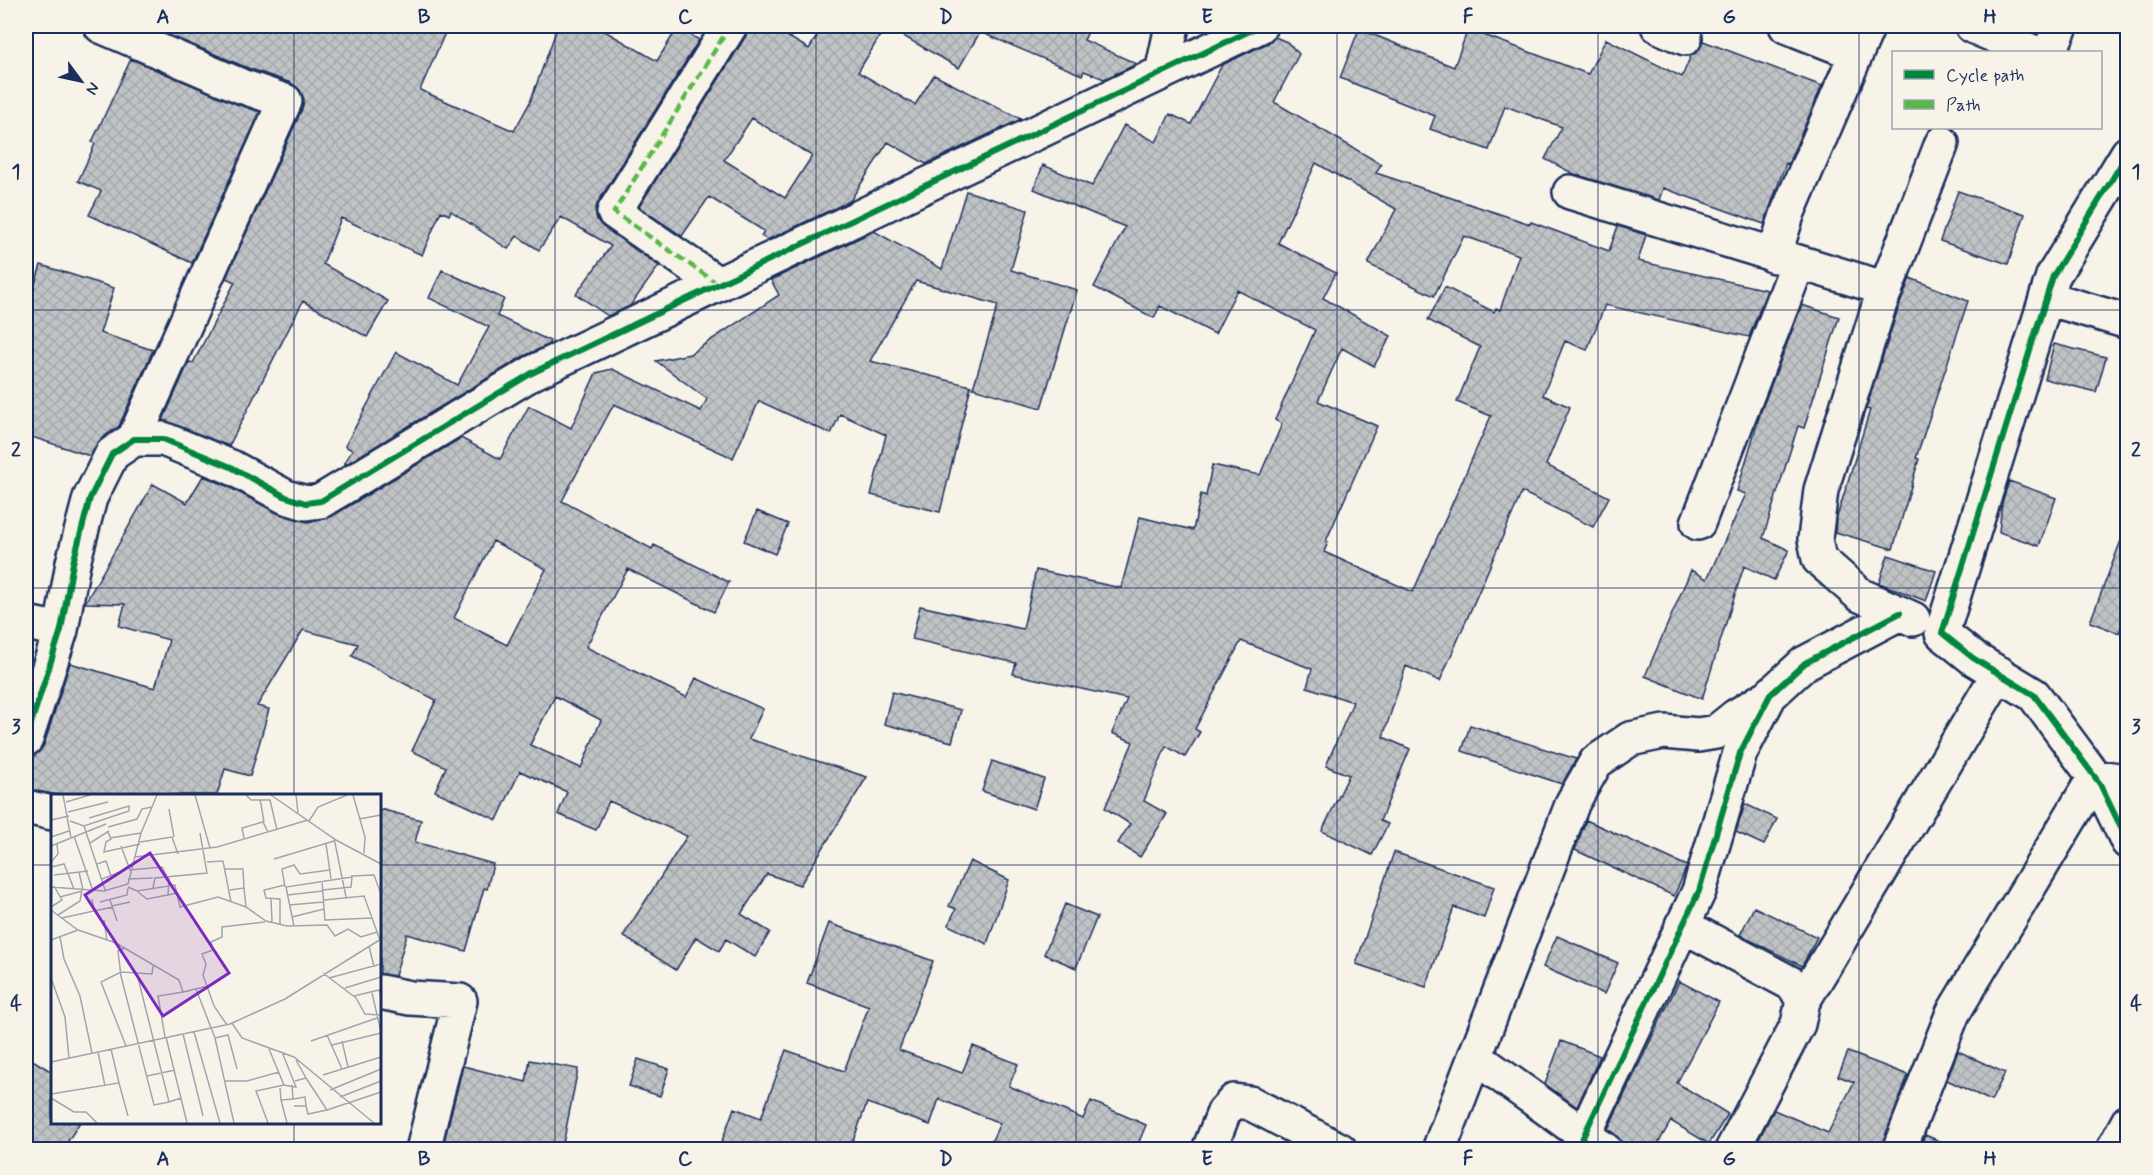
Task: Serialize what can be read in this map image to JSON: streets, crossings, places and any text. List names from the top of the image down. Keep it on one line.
{"legend":["Cycle path","Path"],"north":"bottom right","grid":{"columns":["A","B","C","D","E","F","G","H"],"rows":["1","2","3","4"]}}
